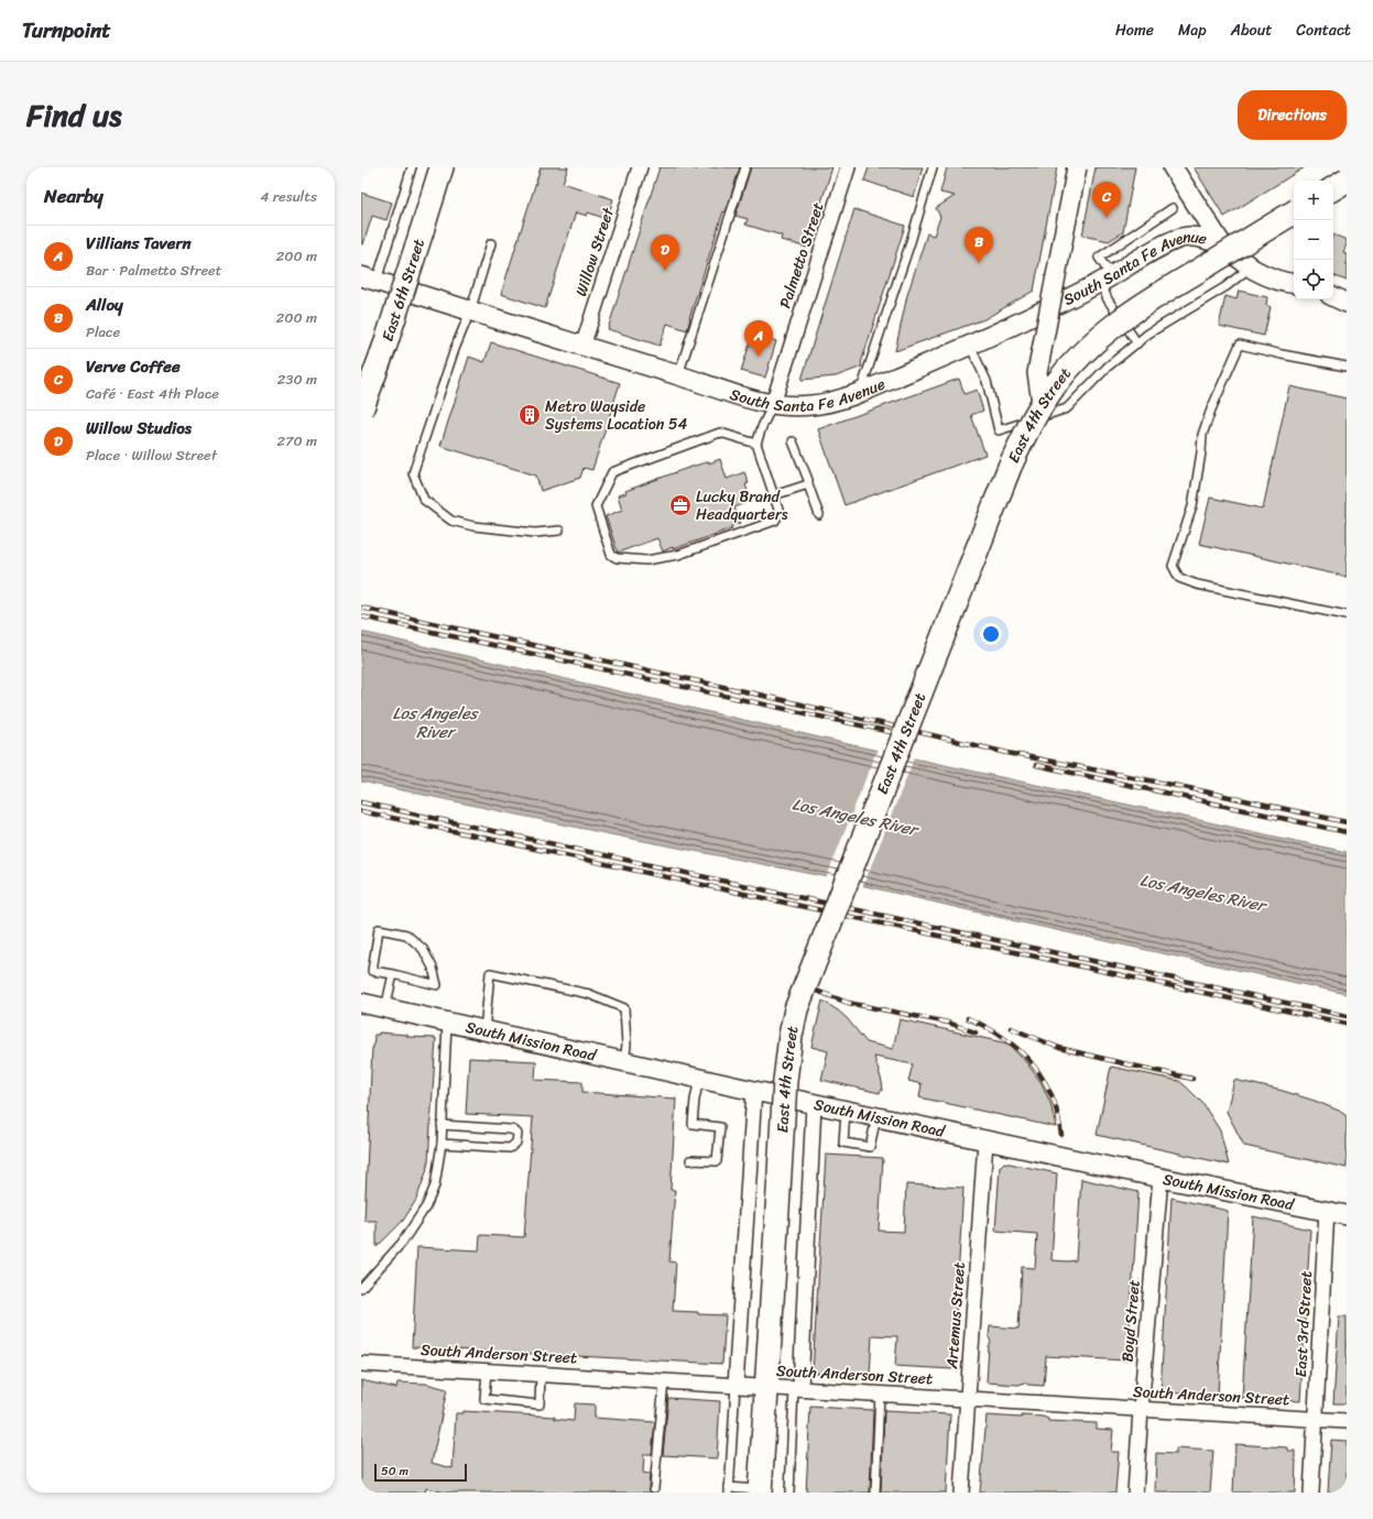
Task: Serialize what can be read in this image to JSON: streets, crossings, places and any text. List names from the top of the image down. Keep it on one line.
{"streets":{"main road":["East 6th Street","East 4th Street"],"street":["Willow Street","Palmetto Street","South Santa Fe Avenue","South Mission Road","Artemus Street","Boyd Street","East 3rd Street","South Anderson Street"]},"crossings":[["Willow Street","South Santa Fe Avenue"],["Palmetto Street","South Santa Fe Avenue"],["East 4th Street","South Mission Road"],["East 4th Street","South Anderson Street"],["South Mission Road","Artemus Street"],["South Mission Road","Boyd Street"],["South Mission Road","East 3rd Street"],["Artemus Street","South Anderson Street"],["Boyd Street","South Anderson Street"],["East 3rd Street","South Anderson Street"]],"water":["Los Angeles River"],"places":{"building":["Metro Wayside Systems Location 54"],"office":["Lucky Brand Headquarters"]},"scale_bar":"50 m","page":{"header":"Turnpoint","nav":["Home","Map","About","Contact"],"title":"Find us","buttons":"Directions","heading":["Nearby","4 results"],"map_buttons":["+","−"],"pins":["C","B","D","A"],"list":[{"mark":"A","name":"Villians Tavern","note":"Bar · Palmetto Street","value":"200 m"},{"mark":"B","name":"Alloy","note":"Place","value":"200 m"},{"mark":"C","name":"Verve Coffee","note":"Café · East 4th Place","value":"230 m"},{"mark":"D","name":"Willow Studios","note":"Place · Willow Street","value":"270 m"}],"scale":"50 m"}}
